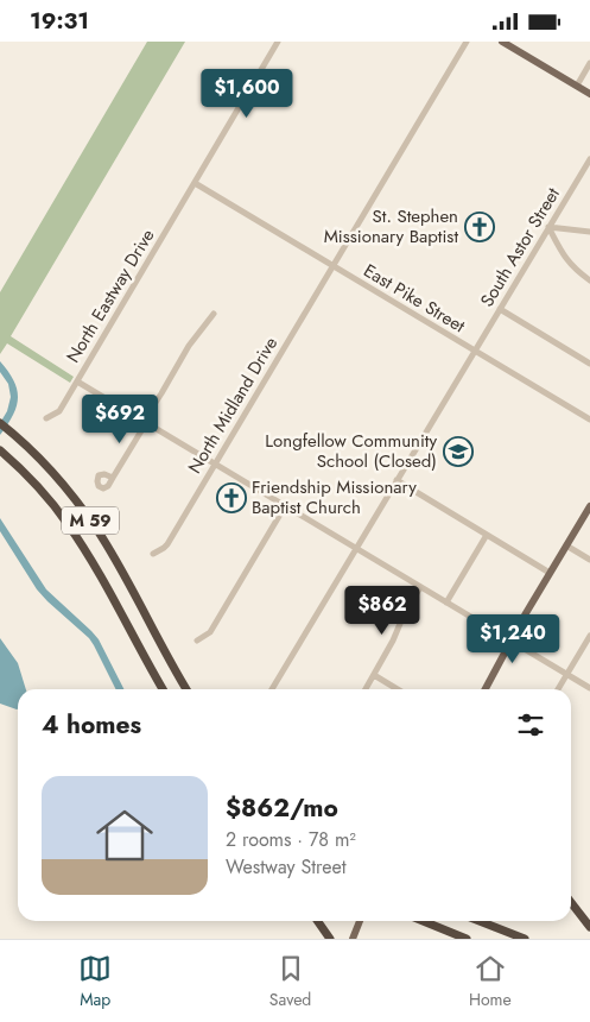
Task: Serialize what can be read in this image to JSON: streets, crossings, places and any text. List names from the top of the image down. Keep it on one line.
{"streets":{"highway":["M 59"],"street":["South Astor Street","North Eastway Drive","East Pike Street","North Midland Drive"]},"crossings":[["South Astor Street","East Pike Street"],["North Eastway Drive","East Pike Street"],["East Pike Street","North Midland Drive"]],"places":{"church":["St. Stephen Missionary Baptist","Friendship Missionary Baptist Church"],"school or university":["Longfellow Community School (Closed)"]},"page":{"status":"19:31","price":["$1,600","$692","$862","$1,240"],"heading":"4 homes","list":[{"name":"$862/mo","note":"2 rooms · 78 m² · Westway Street"}],"tabs":["Map","Saved","Home"]}}
